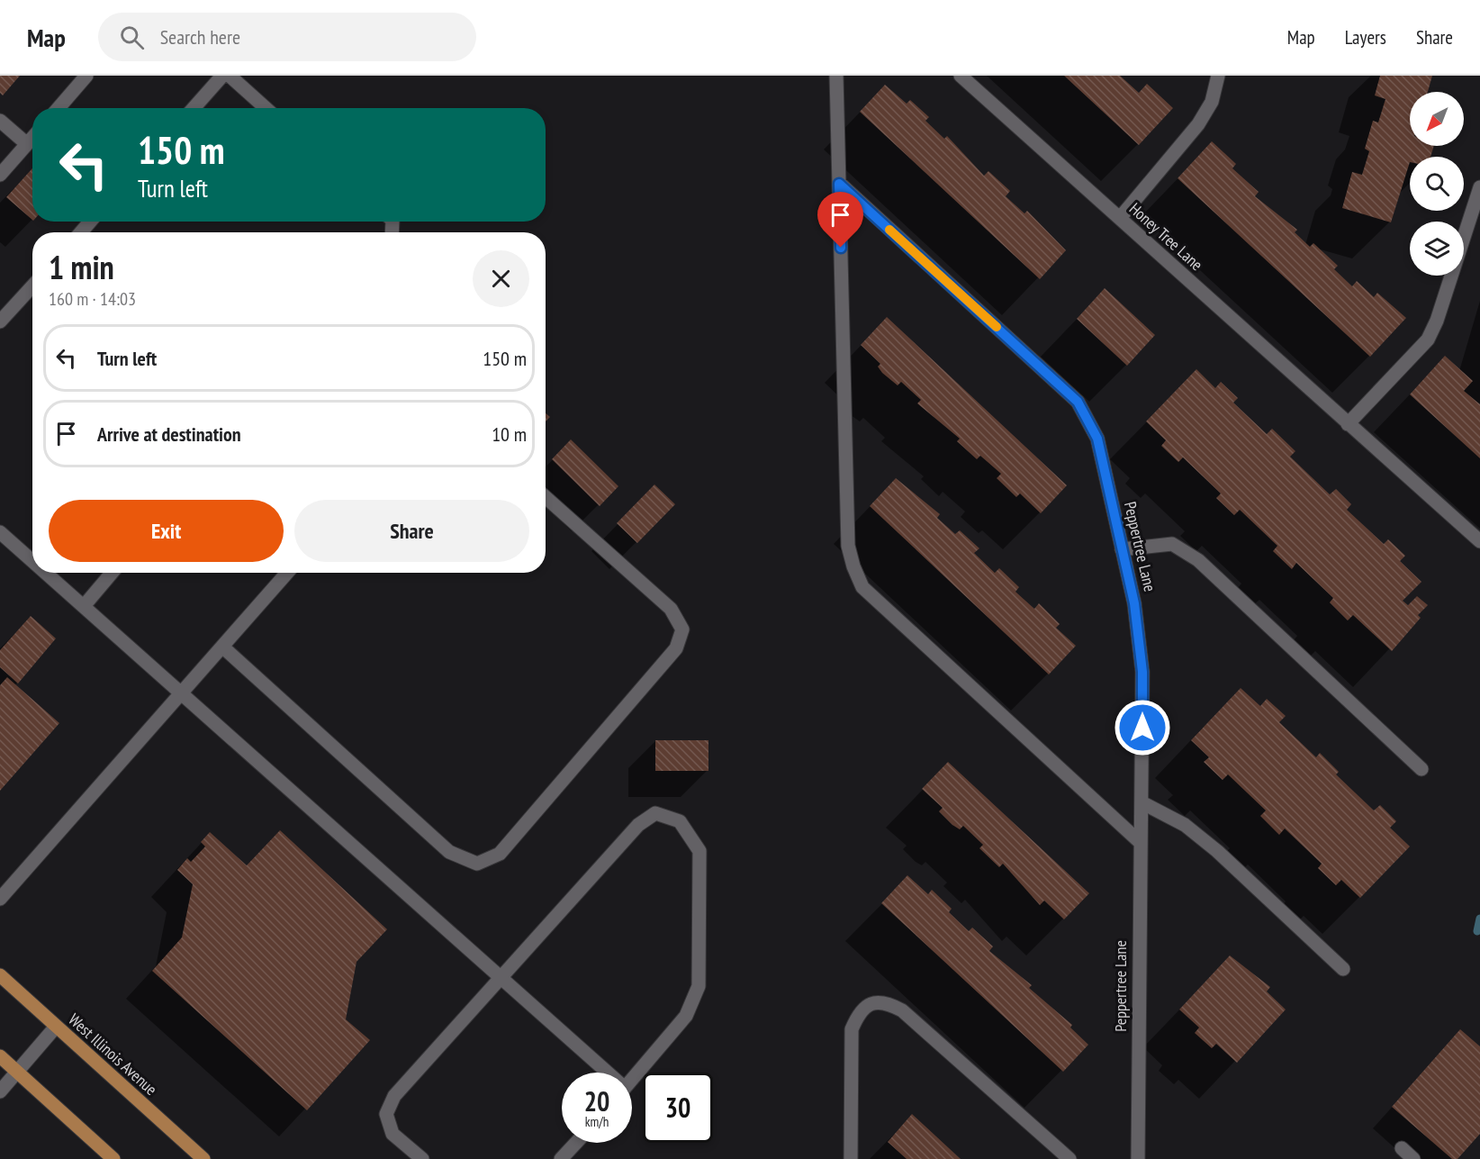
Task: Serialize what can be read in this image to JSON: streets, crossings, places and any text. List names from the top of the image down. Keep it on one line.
{"streets":{"main road":["West Illinois Avenue"],"street":["Honey Tree Lane","Peppertree Lane"]},"north":"bottom left","page":{"header":"Map","search":"Search here","nav":["Map","Layers","Share"],"turn":["150 m","Turn left"],"heading":["1 min","160 m · 14:03"],"list":[{"name":"Turn left","value":"150 m"},{"name":"Arrive at destination","value":"10 m"}],"buttons":["Exit","Share"],"speed":"20 km/h","limit":"30"}}
